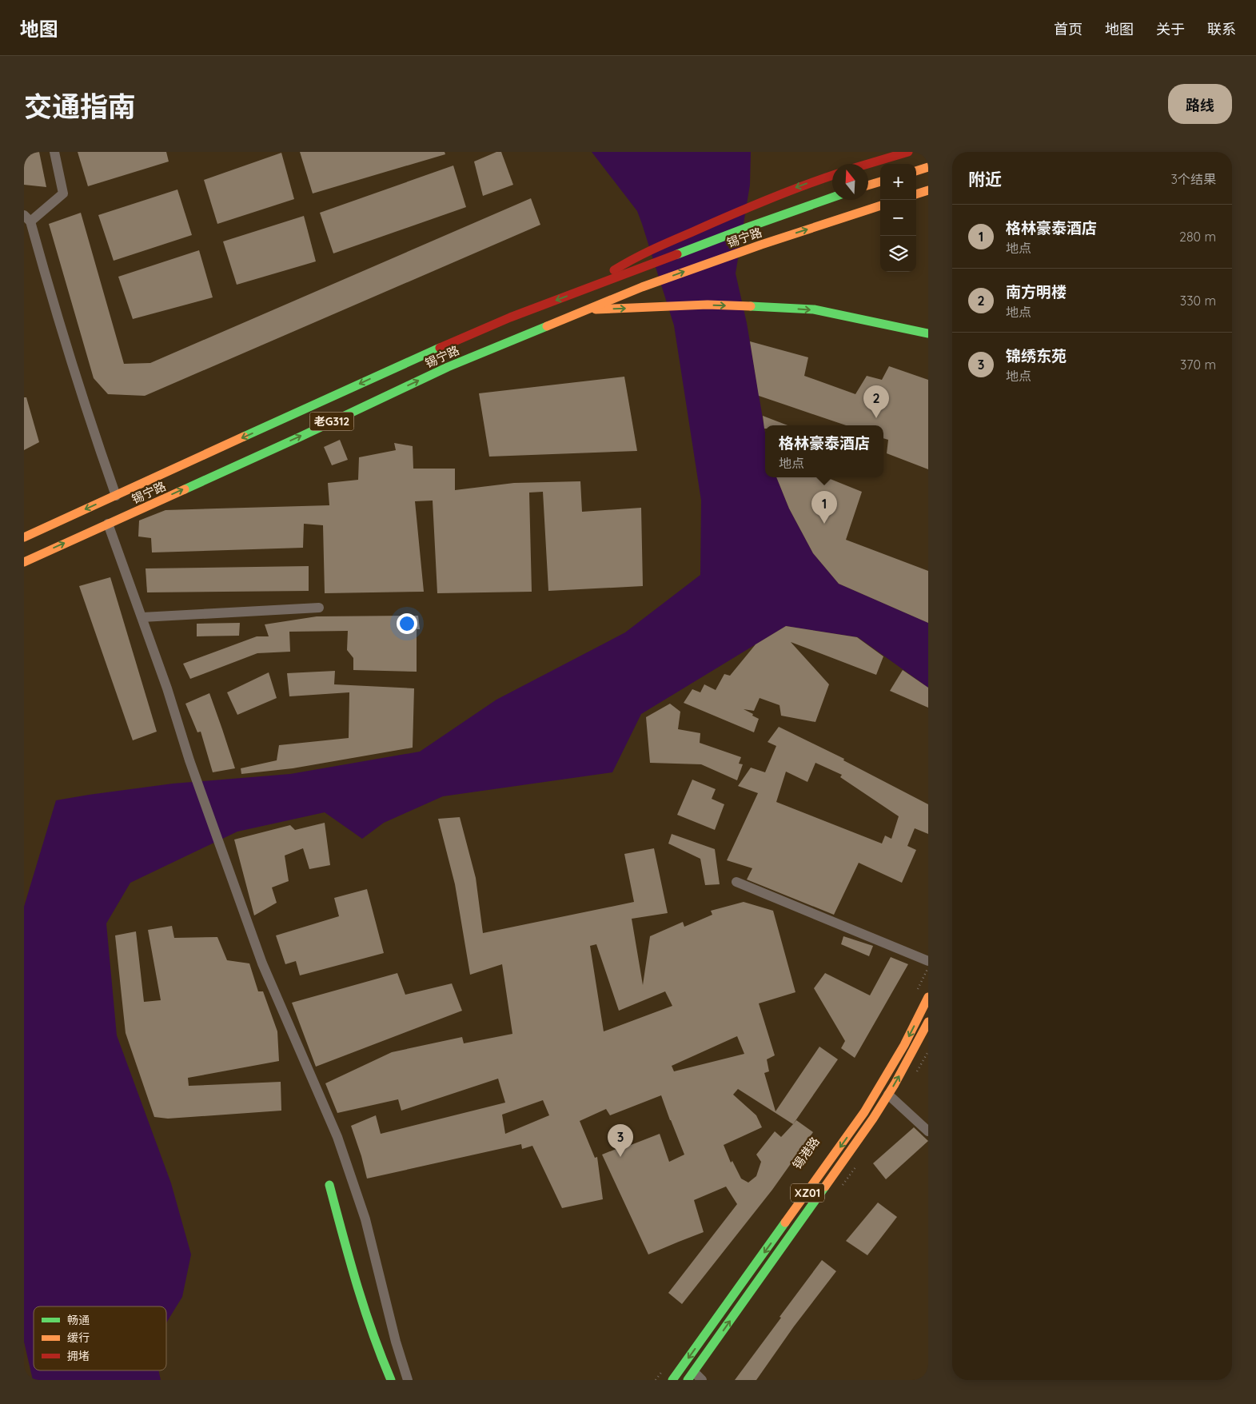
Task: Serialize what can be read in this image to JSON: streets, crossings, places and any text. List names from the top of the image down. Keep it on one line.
{"streets":{"main road":["锡宁路","老G312","锡港路","XZ01"]},"legend":["畅通","缓行","拥堵"],"north":"top","page":{"header":"地图","nav":["首页","地图","关于","联系"],"title":"交通指南","buttons":"路线","heading":["附近","3个结果"],"map_buttons":["+","−"],"list":[{"mark":"1","name":"格林豪泰酒店","note":"地点","value":"280 m"},{"mark":"2","name":"南方明楼","note":"地点","value":"330 m"},{"mark":"3","name":"锦绣东苑","note":"地点","value":"370 m"}],"pins":["2","1","3"],"popup":["格林豪泰酒店","地点"]}}
